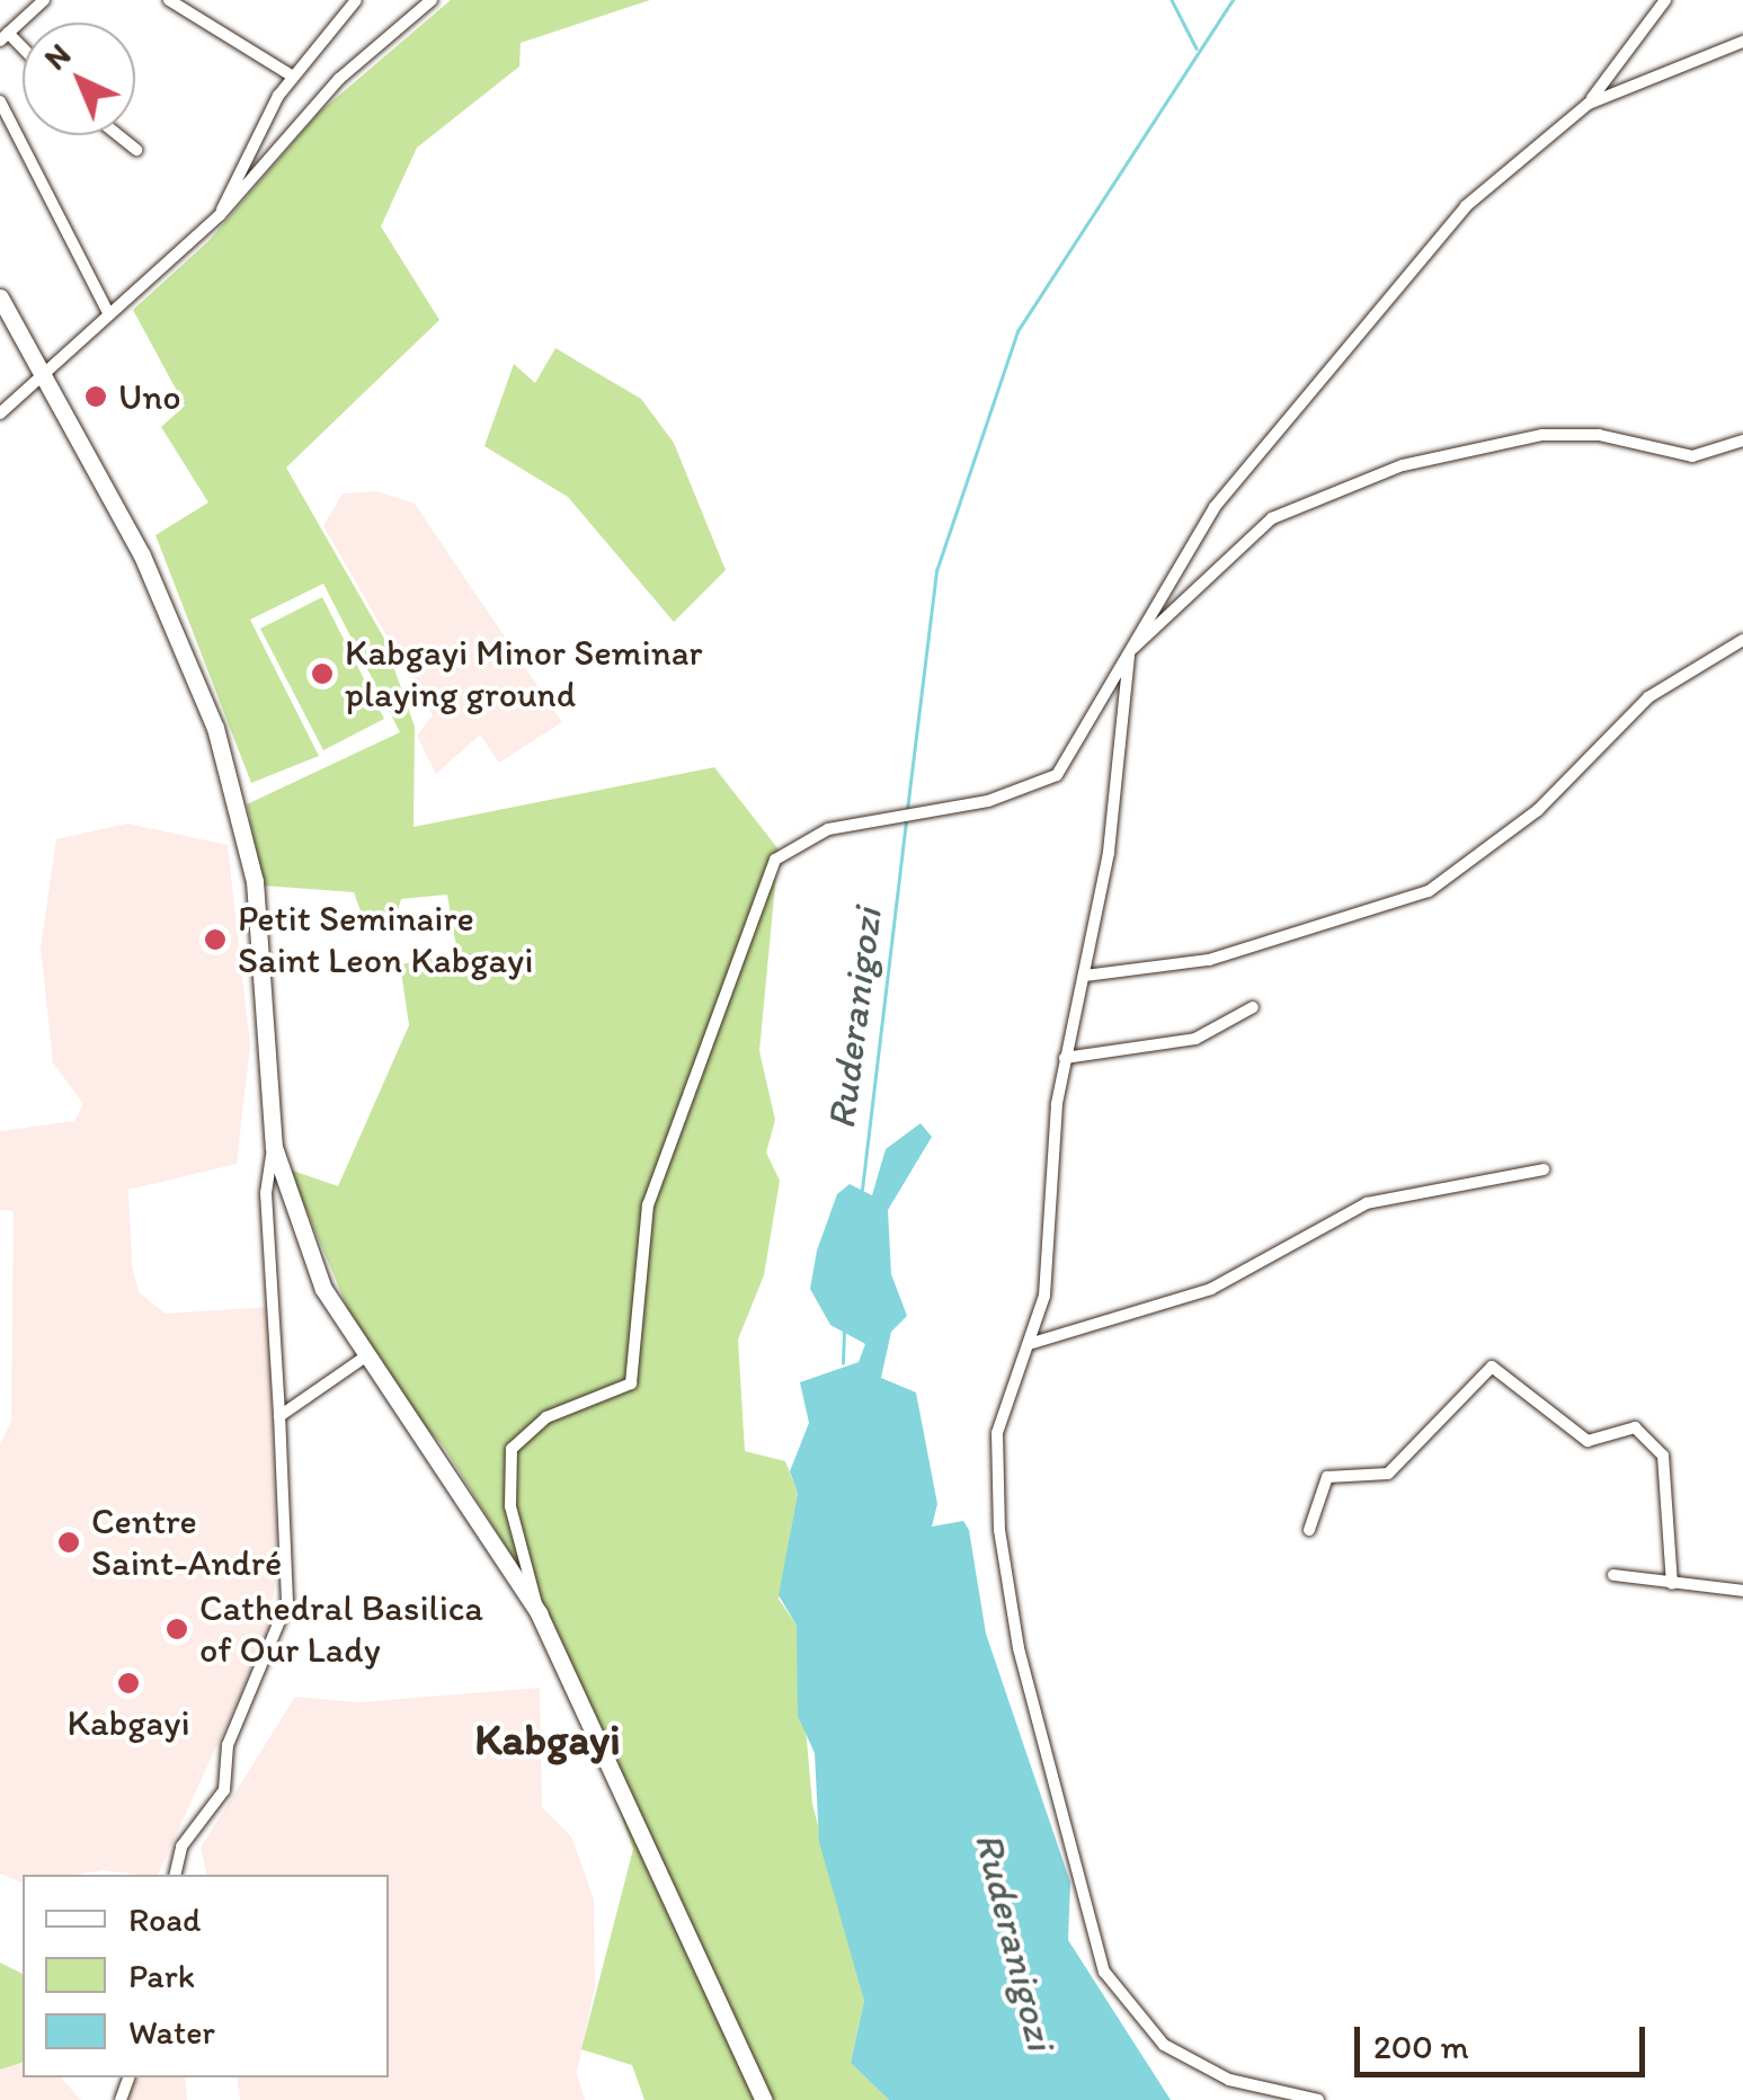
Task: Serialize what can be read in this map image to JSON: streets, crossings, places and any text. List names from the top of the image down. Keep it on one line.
{"districts":["Kabgayi"],"water":["Ruderanigozi"],"places":["Uno","Kabgayi Minor Seminar playing ground","Petit Seminaire Saint Leon Kabgayi","Centre Saint-André","Cathedral Basilica of Our Lady","Kabgayi"],"legend":["Road","Park","Water"],"scale_bar":"200 m","north":"top left"}
